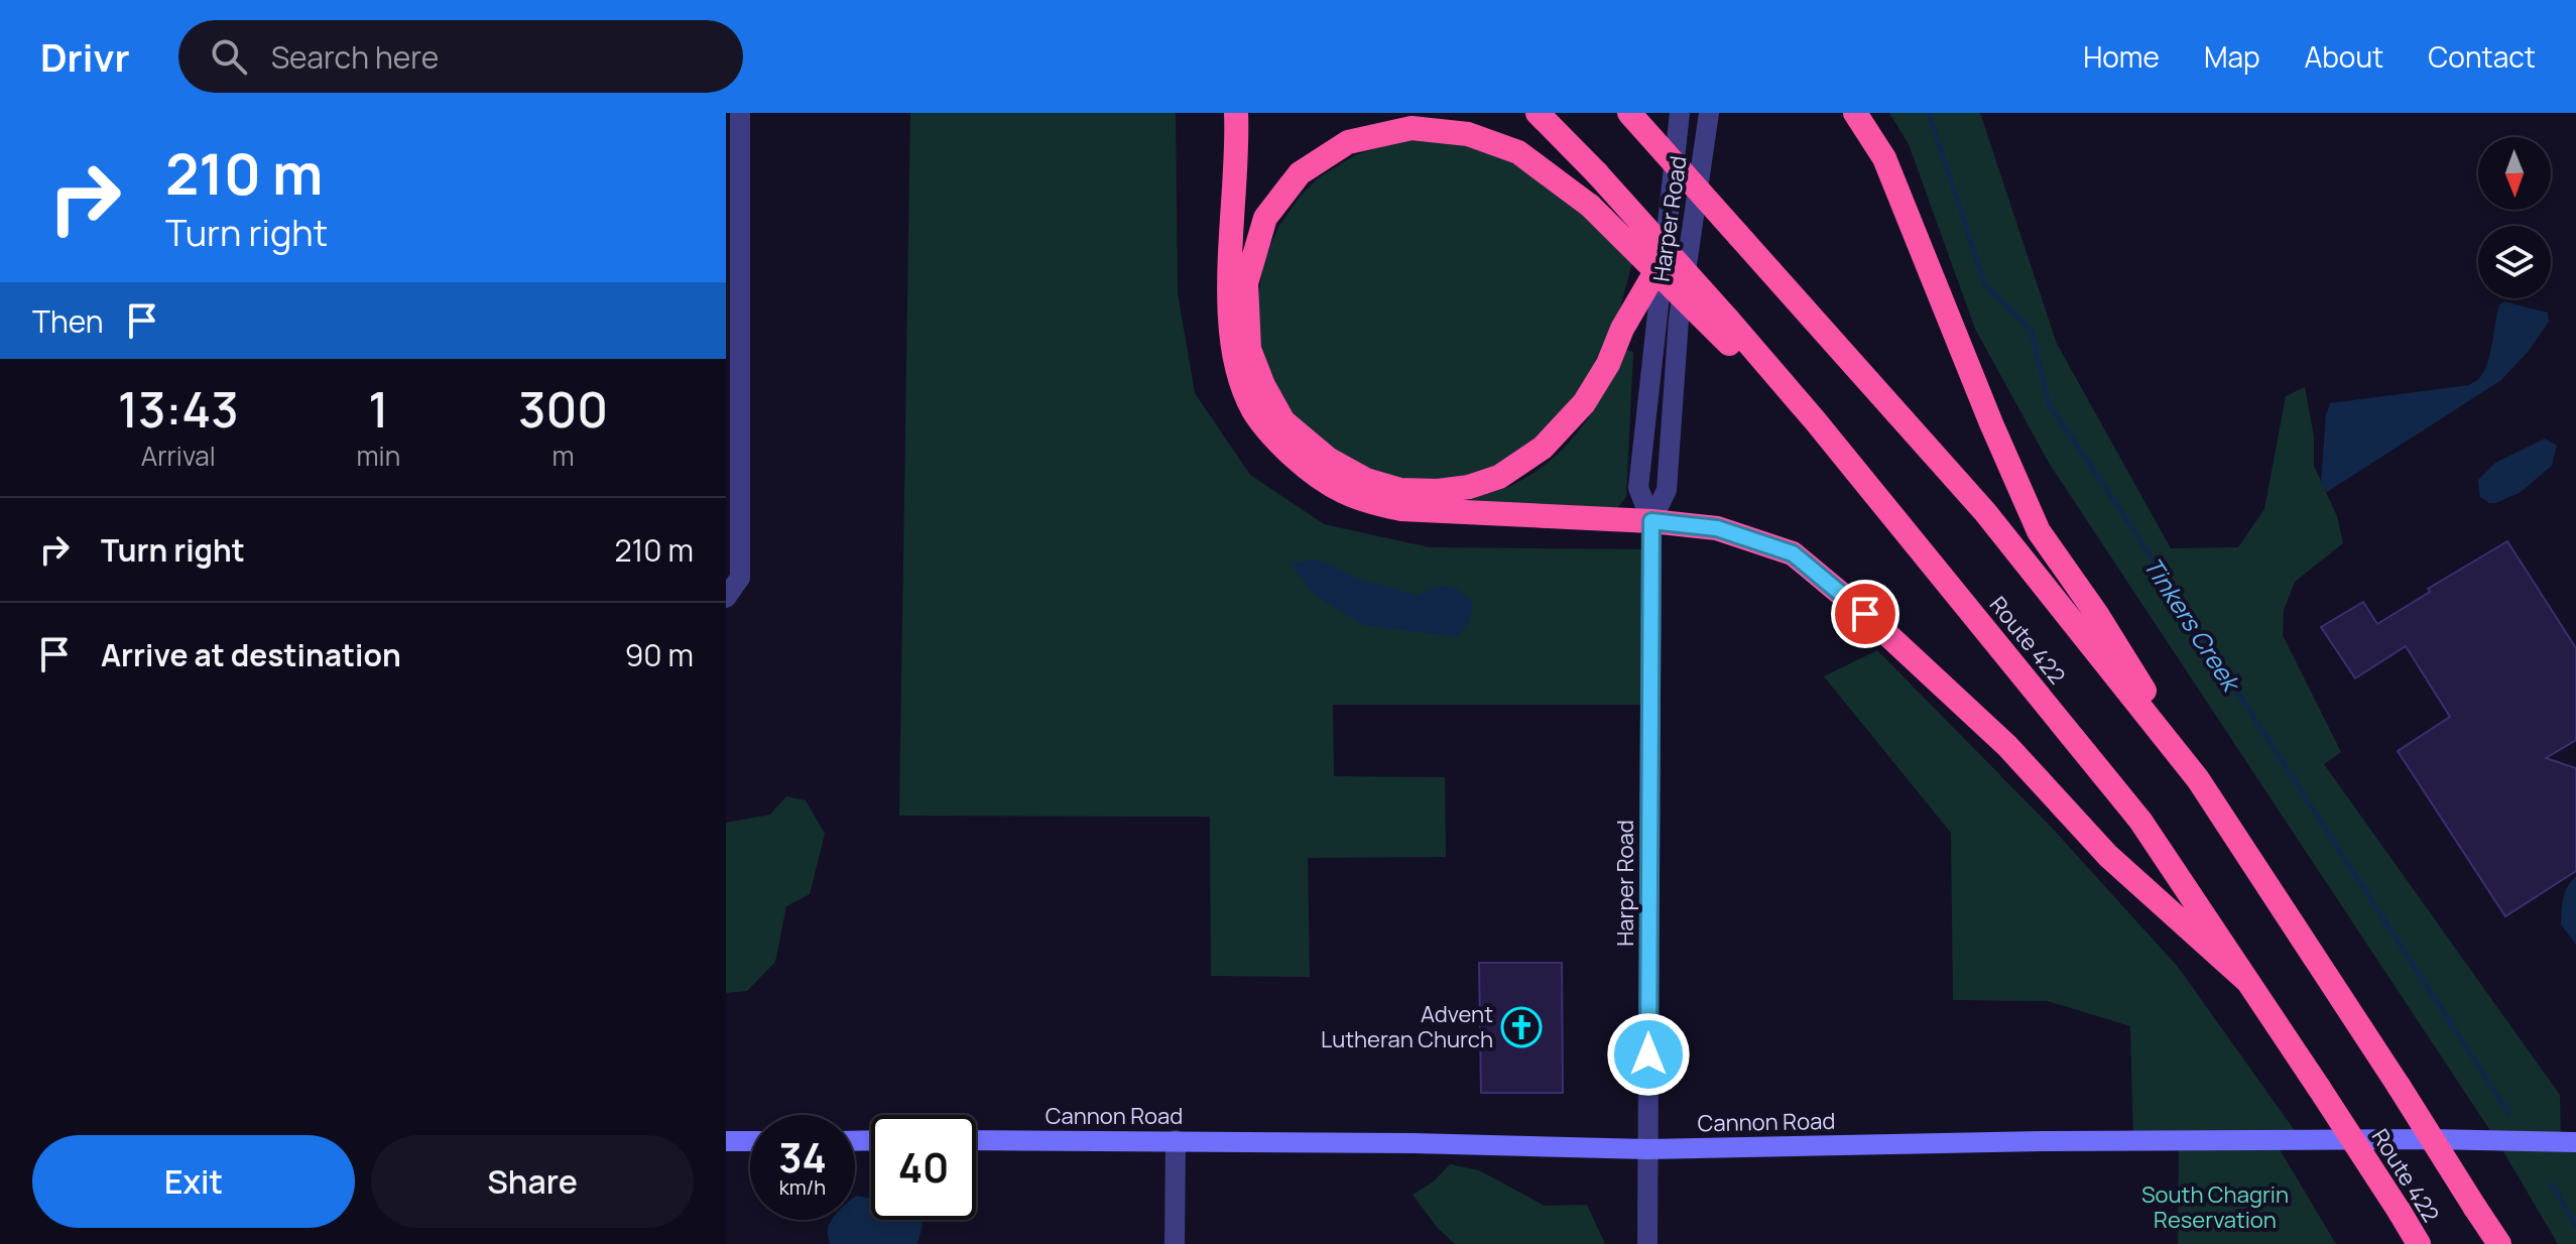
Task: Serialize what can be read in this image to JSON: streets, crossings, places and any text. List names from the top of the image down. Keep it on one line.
{"streets":{"highway":["Route 422"],"main road":["Cannon Road"],"street":["Harper Road"]},"crossings":[["Harper Road","Cannon Road"]],"water":["Tinkers Creek"],"parks":["South Chagrin Reservation"],"places":{"church":["Advent Lutheran Church"]},"north":"bottom","page":{"header":"Drivr","search":"Search here","nav":["Home","Map","About","Contact"],"turn":["210 m","Turn right"],"then":"Then","eta":["13:43","Arrival","1","min","300","m"],"list":[{"name":"Turn right","value":"210 m"},{"name":"Arrive at destination","value":"90 m"}],"speed":"34 km/h","limit":"40","buttons":["Exit","Share"]}}
